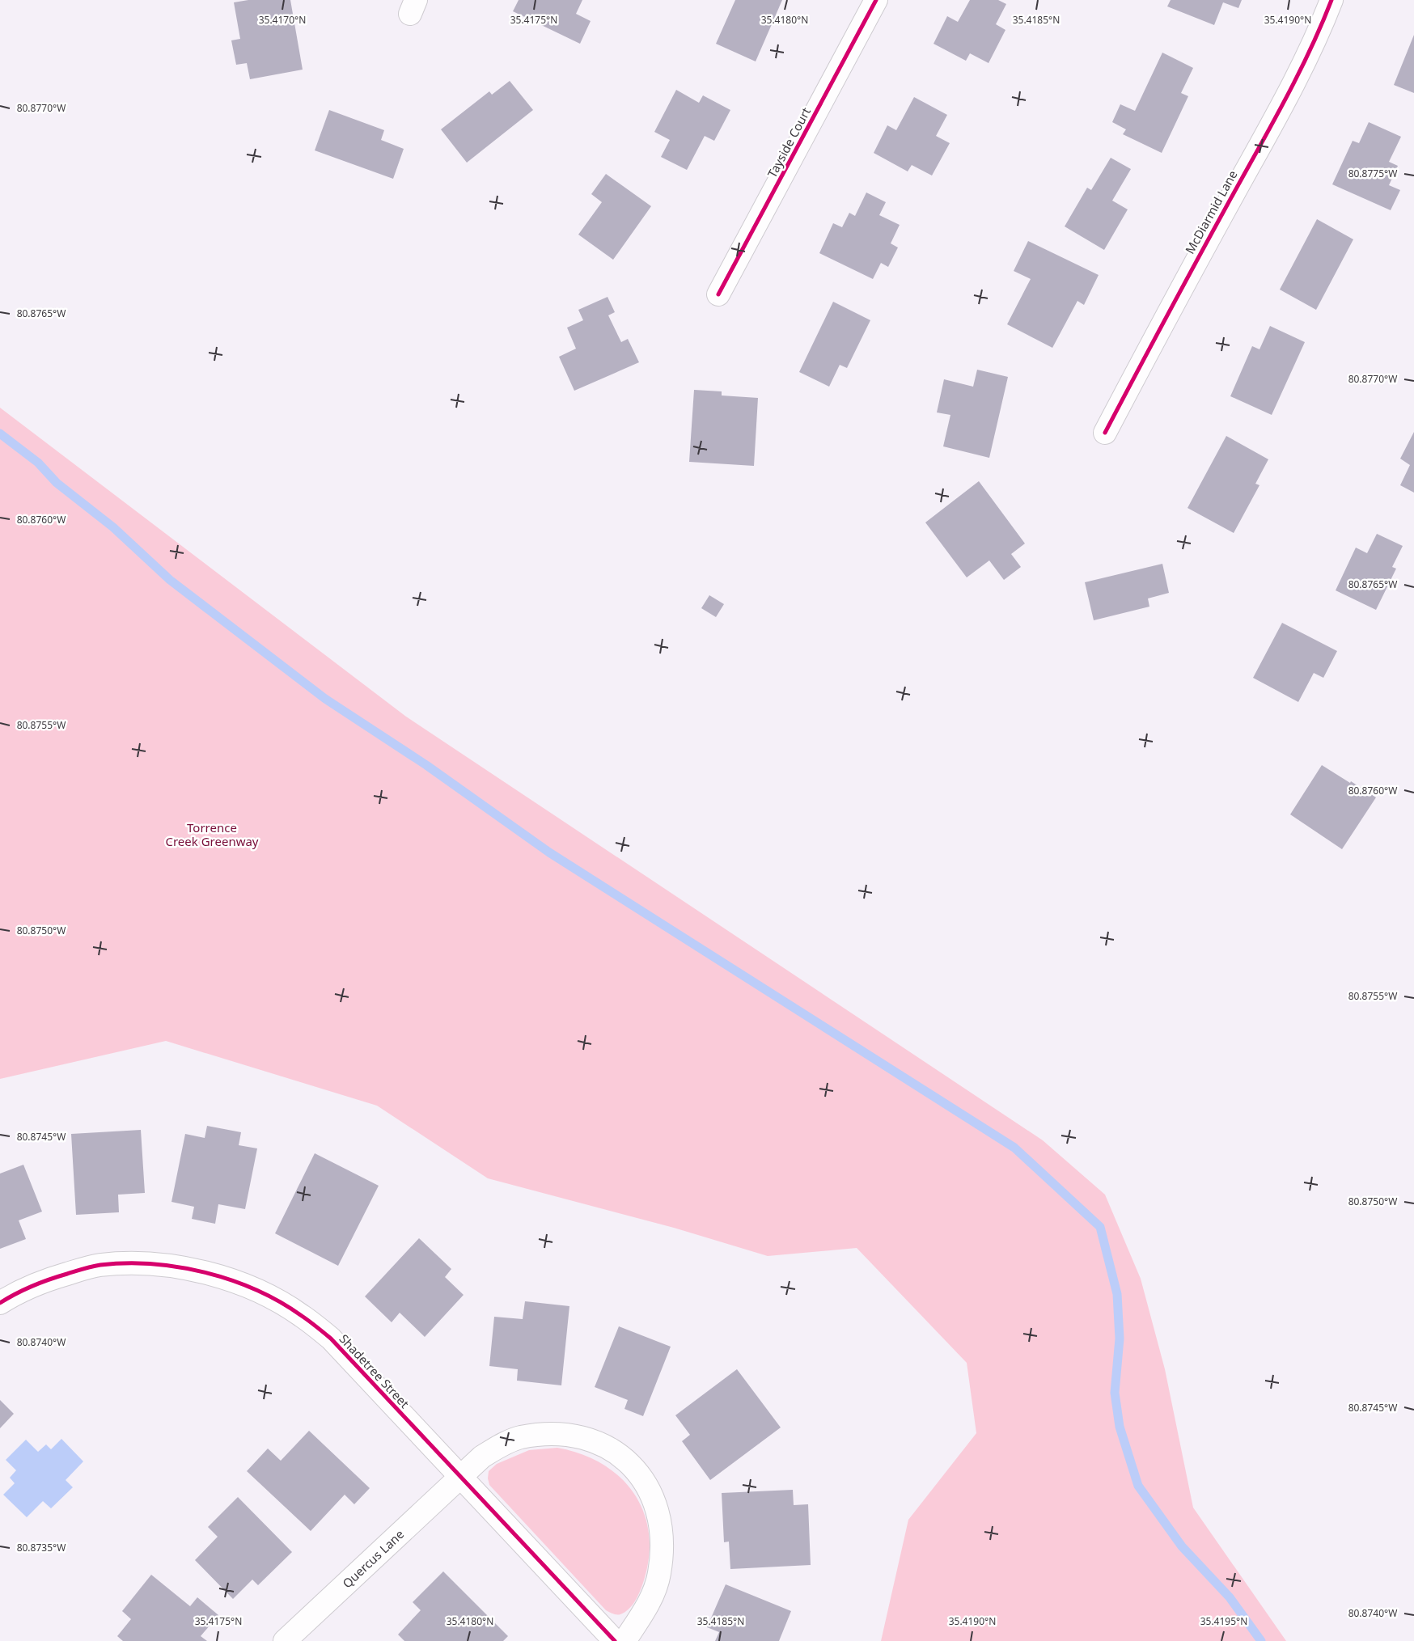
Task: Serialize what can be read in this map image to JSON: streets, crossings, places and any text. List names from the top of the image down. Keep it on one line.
{"streets":{"street":["Tayside Court","McDiarmid Lane","Shadetree Street","Quercus Lane"]},"crossings":[["Shadetree Street","Quercus Lane"]],"parks":["Torrence Creek Greenway"],"coordinates":["35.4170°N","35.4175°N","35.4180°N","35.4185°N","35.4190°N","80.8770°W","80.8775°W","80.8765°W","80.8760°W","80.8755°W","80.8750°W","80.8745°W","80.8740°W","80.8735°W","35.4195°N"]}
